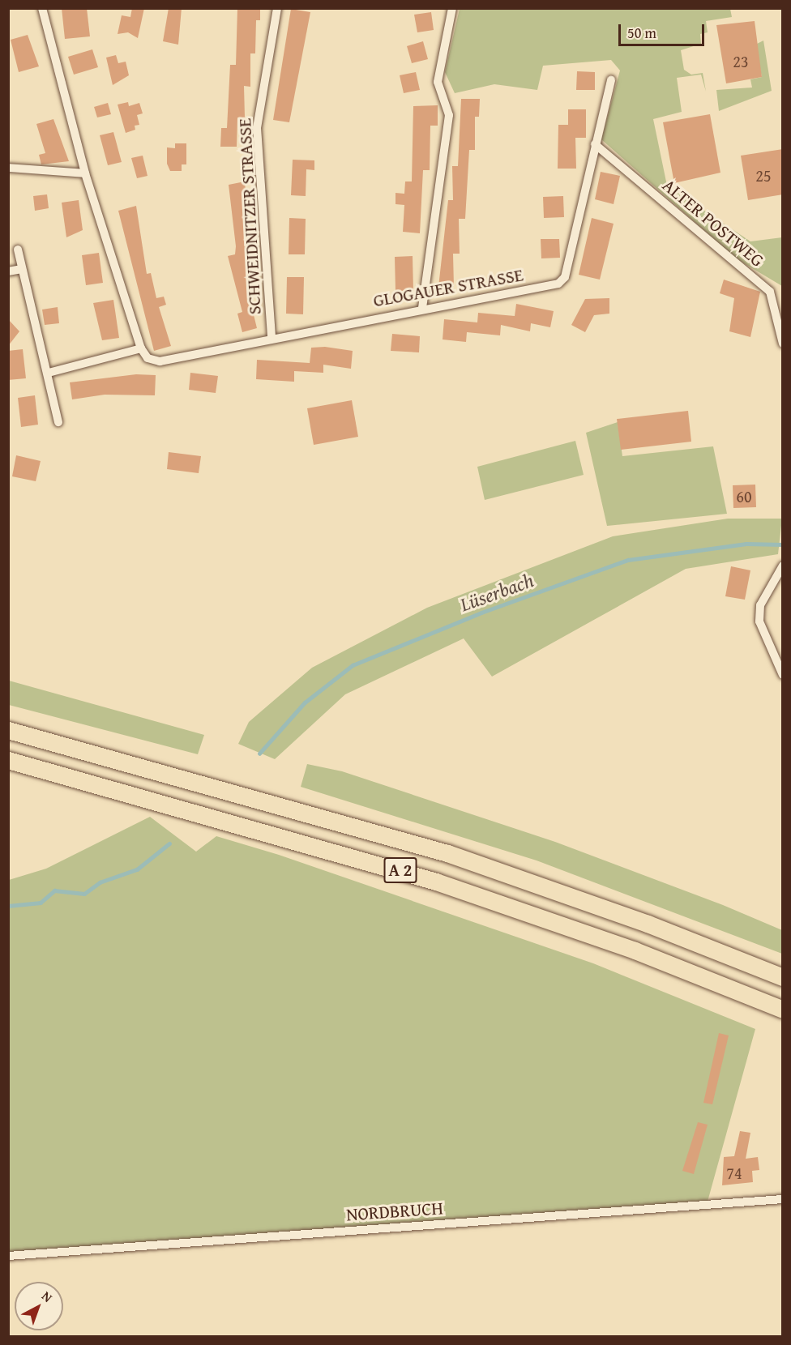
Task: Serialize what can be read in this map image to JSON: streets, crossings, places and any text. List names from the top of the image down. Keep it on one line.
{"streets":{"highway":["A 2"],"street":["SCHWEIDNITZER STRASSE","ALTER POSTWEG","GLOGAUER STRASSE","NORDBRUCH"]},"crossings":[["SCHWEIDNITZER STRASSE","GLOGAUER STRASSE"],["ALTER POSTWEG","GLOGAUER STRASSE"]],"water":["Lüserbach"],"house_numbers":["23","25","60","74"],"scale_bar":"50 m","north":"top right"}
